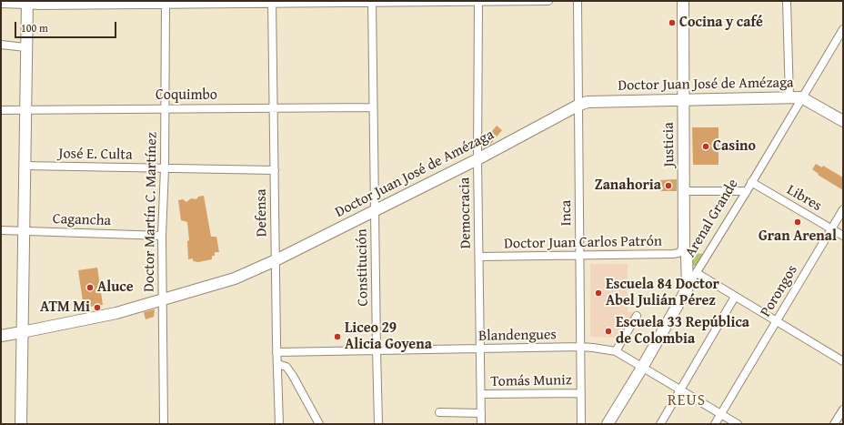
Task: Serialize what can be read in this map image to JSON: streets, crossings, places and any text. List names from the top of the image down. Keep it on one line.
{"streets":{"street":["Doctor Juan José de Amézaga","Coquimbo","Justicia","José E. Culta","Libres","Doctor Martín C. Martínez","Defensa","Democracia","Inca","Arenal Grande","Cagancha","Doctor Juan Carlos Patrón","Constitución","Porongos","Blandengues","Tomás Muniz"]},"crossings":[["Doctor Juan José de Amézaga","Justicia"],["Doctor Juan José de Amézaga","Doctor Martín C. Martínez"],["Doctor Juan José de Amézaga","Defensa"],["Doctor Juan José de Amézaga","Democracia"],["Doctor Juan José de Amézaga","Inca"],["Doctor Juan José de Amézaga","Arenal Grande"],["Doctor Juan José de Amézaga","Constitución"],["Coquimbo","Doctor Martín C. Martínez"],["Coquimbo","Defensa"],["Coquimbo","Constitución"],["Justicia","Arenal Grande"],["Justicia","Doctor Juan Carlos Patrón"],["José E. Culta","Doctor Martín C. Martínez"],["José E. Culta","Defensa"],["Libres","Arenal Grande"],["Libres","Porongos"],["Doctor Martín C. Martínez","Cagancha"],["Defensa","Blandengues"],["Democracia","Doctor Juan Carlos Patrón"],["Democracia","Blandengues"],["Democracia","Tomás Muniz"],["Inca","Doctor Juan Carlos Patrón"],["Inca","Blandengues"],["Inca","Tomás Muniz"],["Arenal Grande","Blandengues"],["Constitución","Blandengues"],["Porongos","Blandengues"]],"districts":["REUS"],"places":["Cocina y café","Casino","Zanahoria","Gran Arenal","Aluce","Escuela 84 Doctor Abel Julián Pérez","ATM Mi","Escuela 33 República de Colombia","Liceo 29 Alicia Goyena"],"scale_bar":"100 m"}
